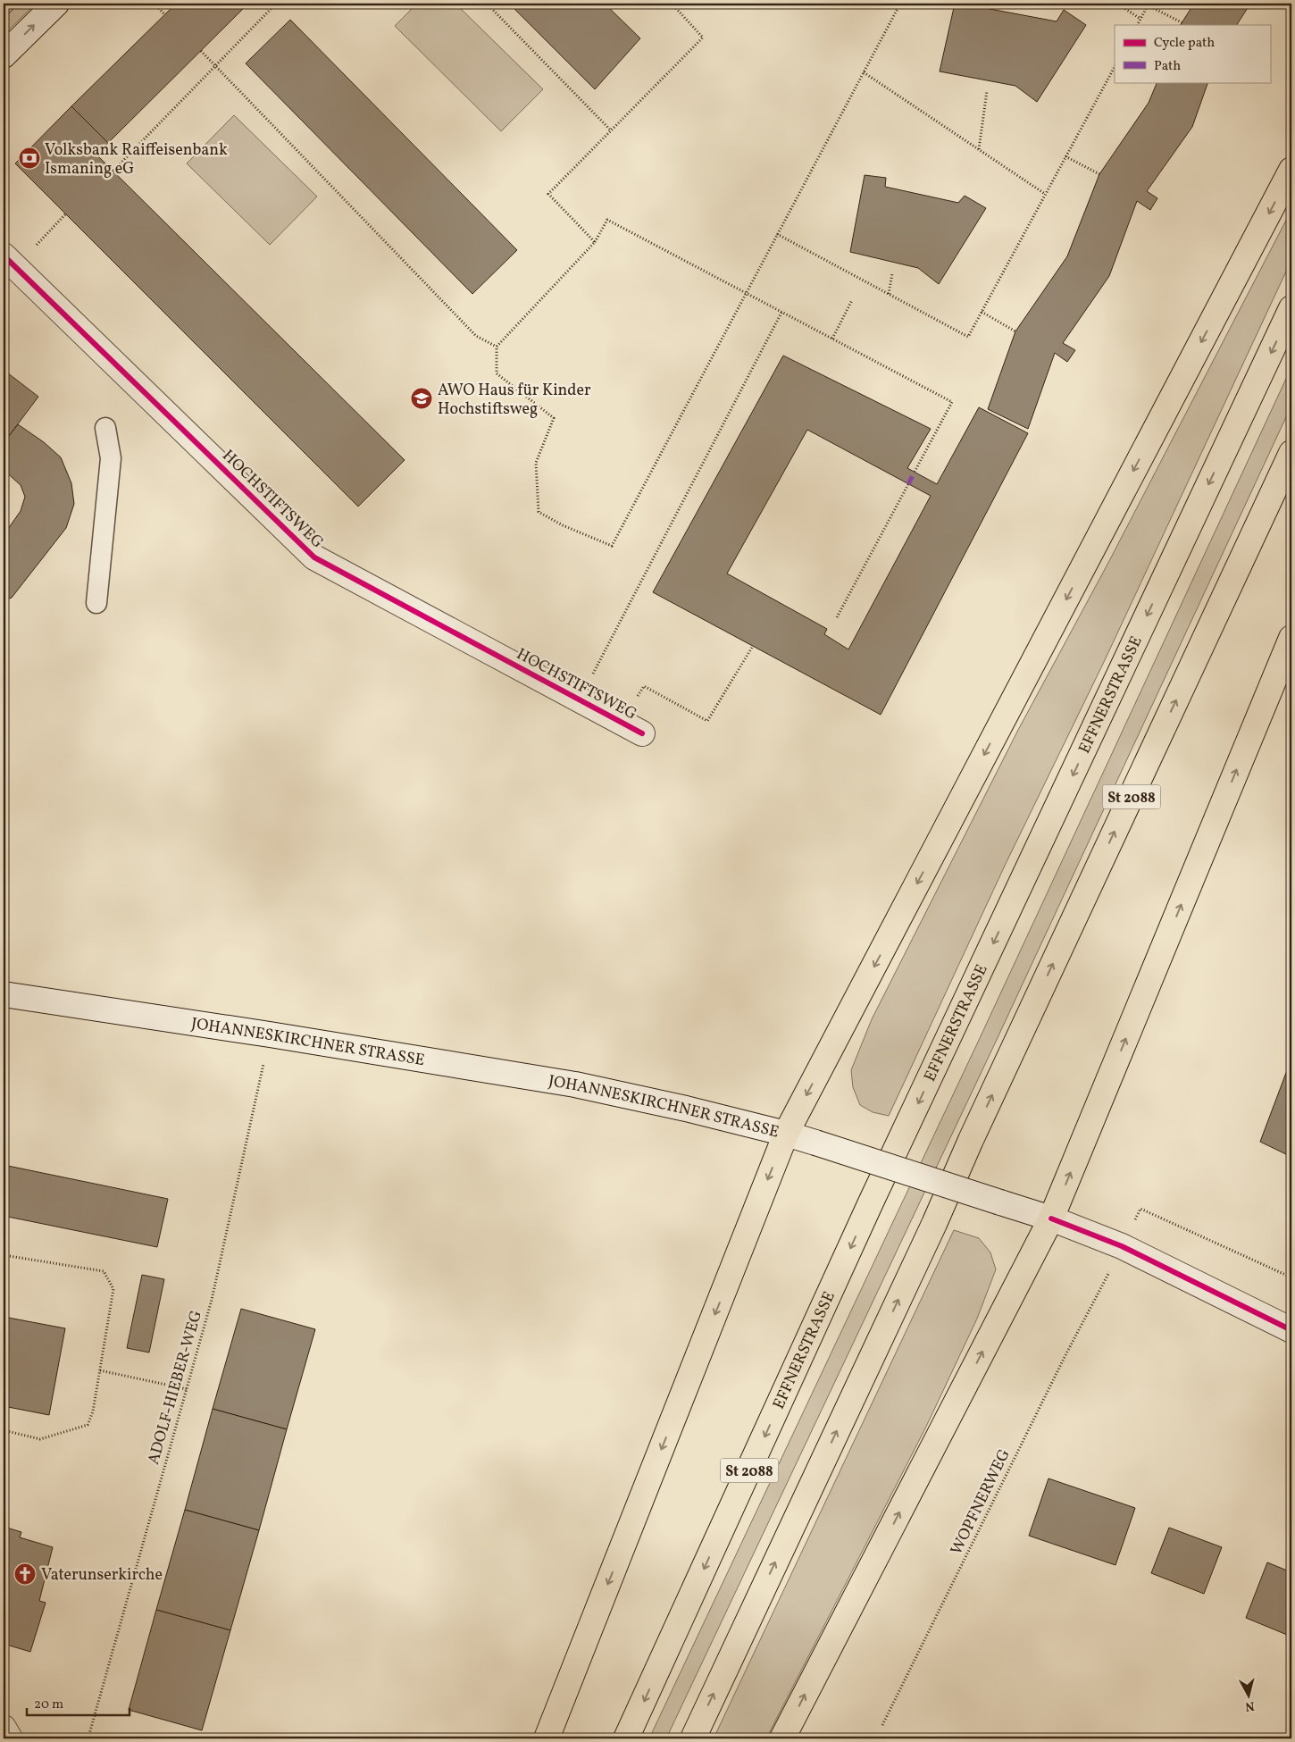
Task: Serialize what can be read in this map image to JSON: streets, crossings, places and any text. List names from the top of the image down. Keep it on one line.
{"streets":{"highway":["EFFNERSTRASSE","St 2088"],"main road":["HOCHSTIFTSWEG","JOHANNESKIRCHNER STRASSE"],"path":["ADOLF-HIEBER-WEG","WOPFNERWEG"]},"crossings":[["JOHANNESKIRCHNER STRASSE","ADOLF-HIEBER-WEG"]],"places":{"bank":["Volksbank Raiffeisenbank Ismaning eG"],"school or university":["AWO Haus für Kinder Hochstiftsweg"],"church":["Vaterunserkirche"]},"legend":["Cycle path","Path"],"scale_bar":"20 m","north":"bottom"}
